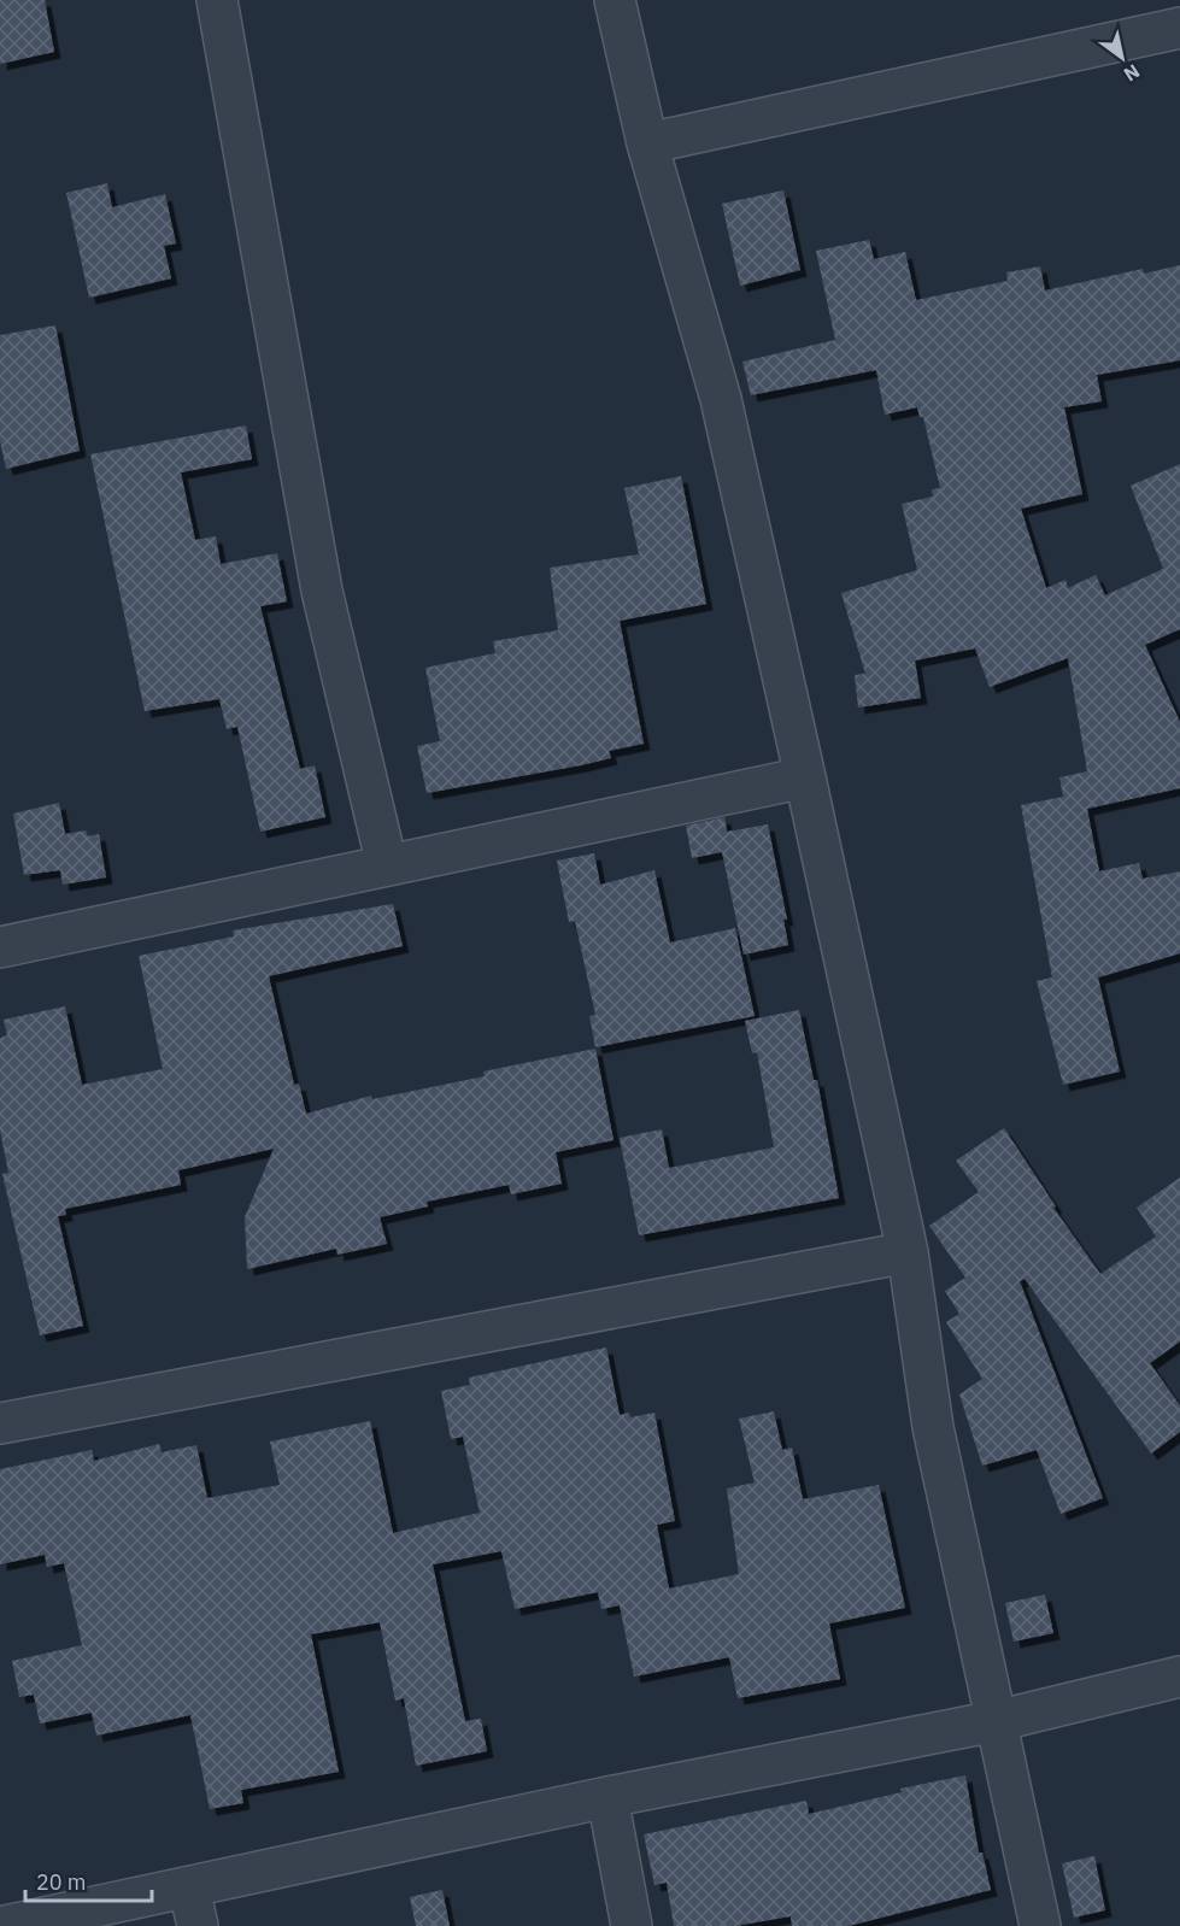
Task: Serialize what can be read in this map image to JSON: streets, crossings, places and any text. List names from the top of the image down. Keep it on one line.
{"scale_bar":"20 m","north":"bottom right"}
